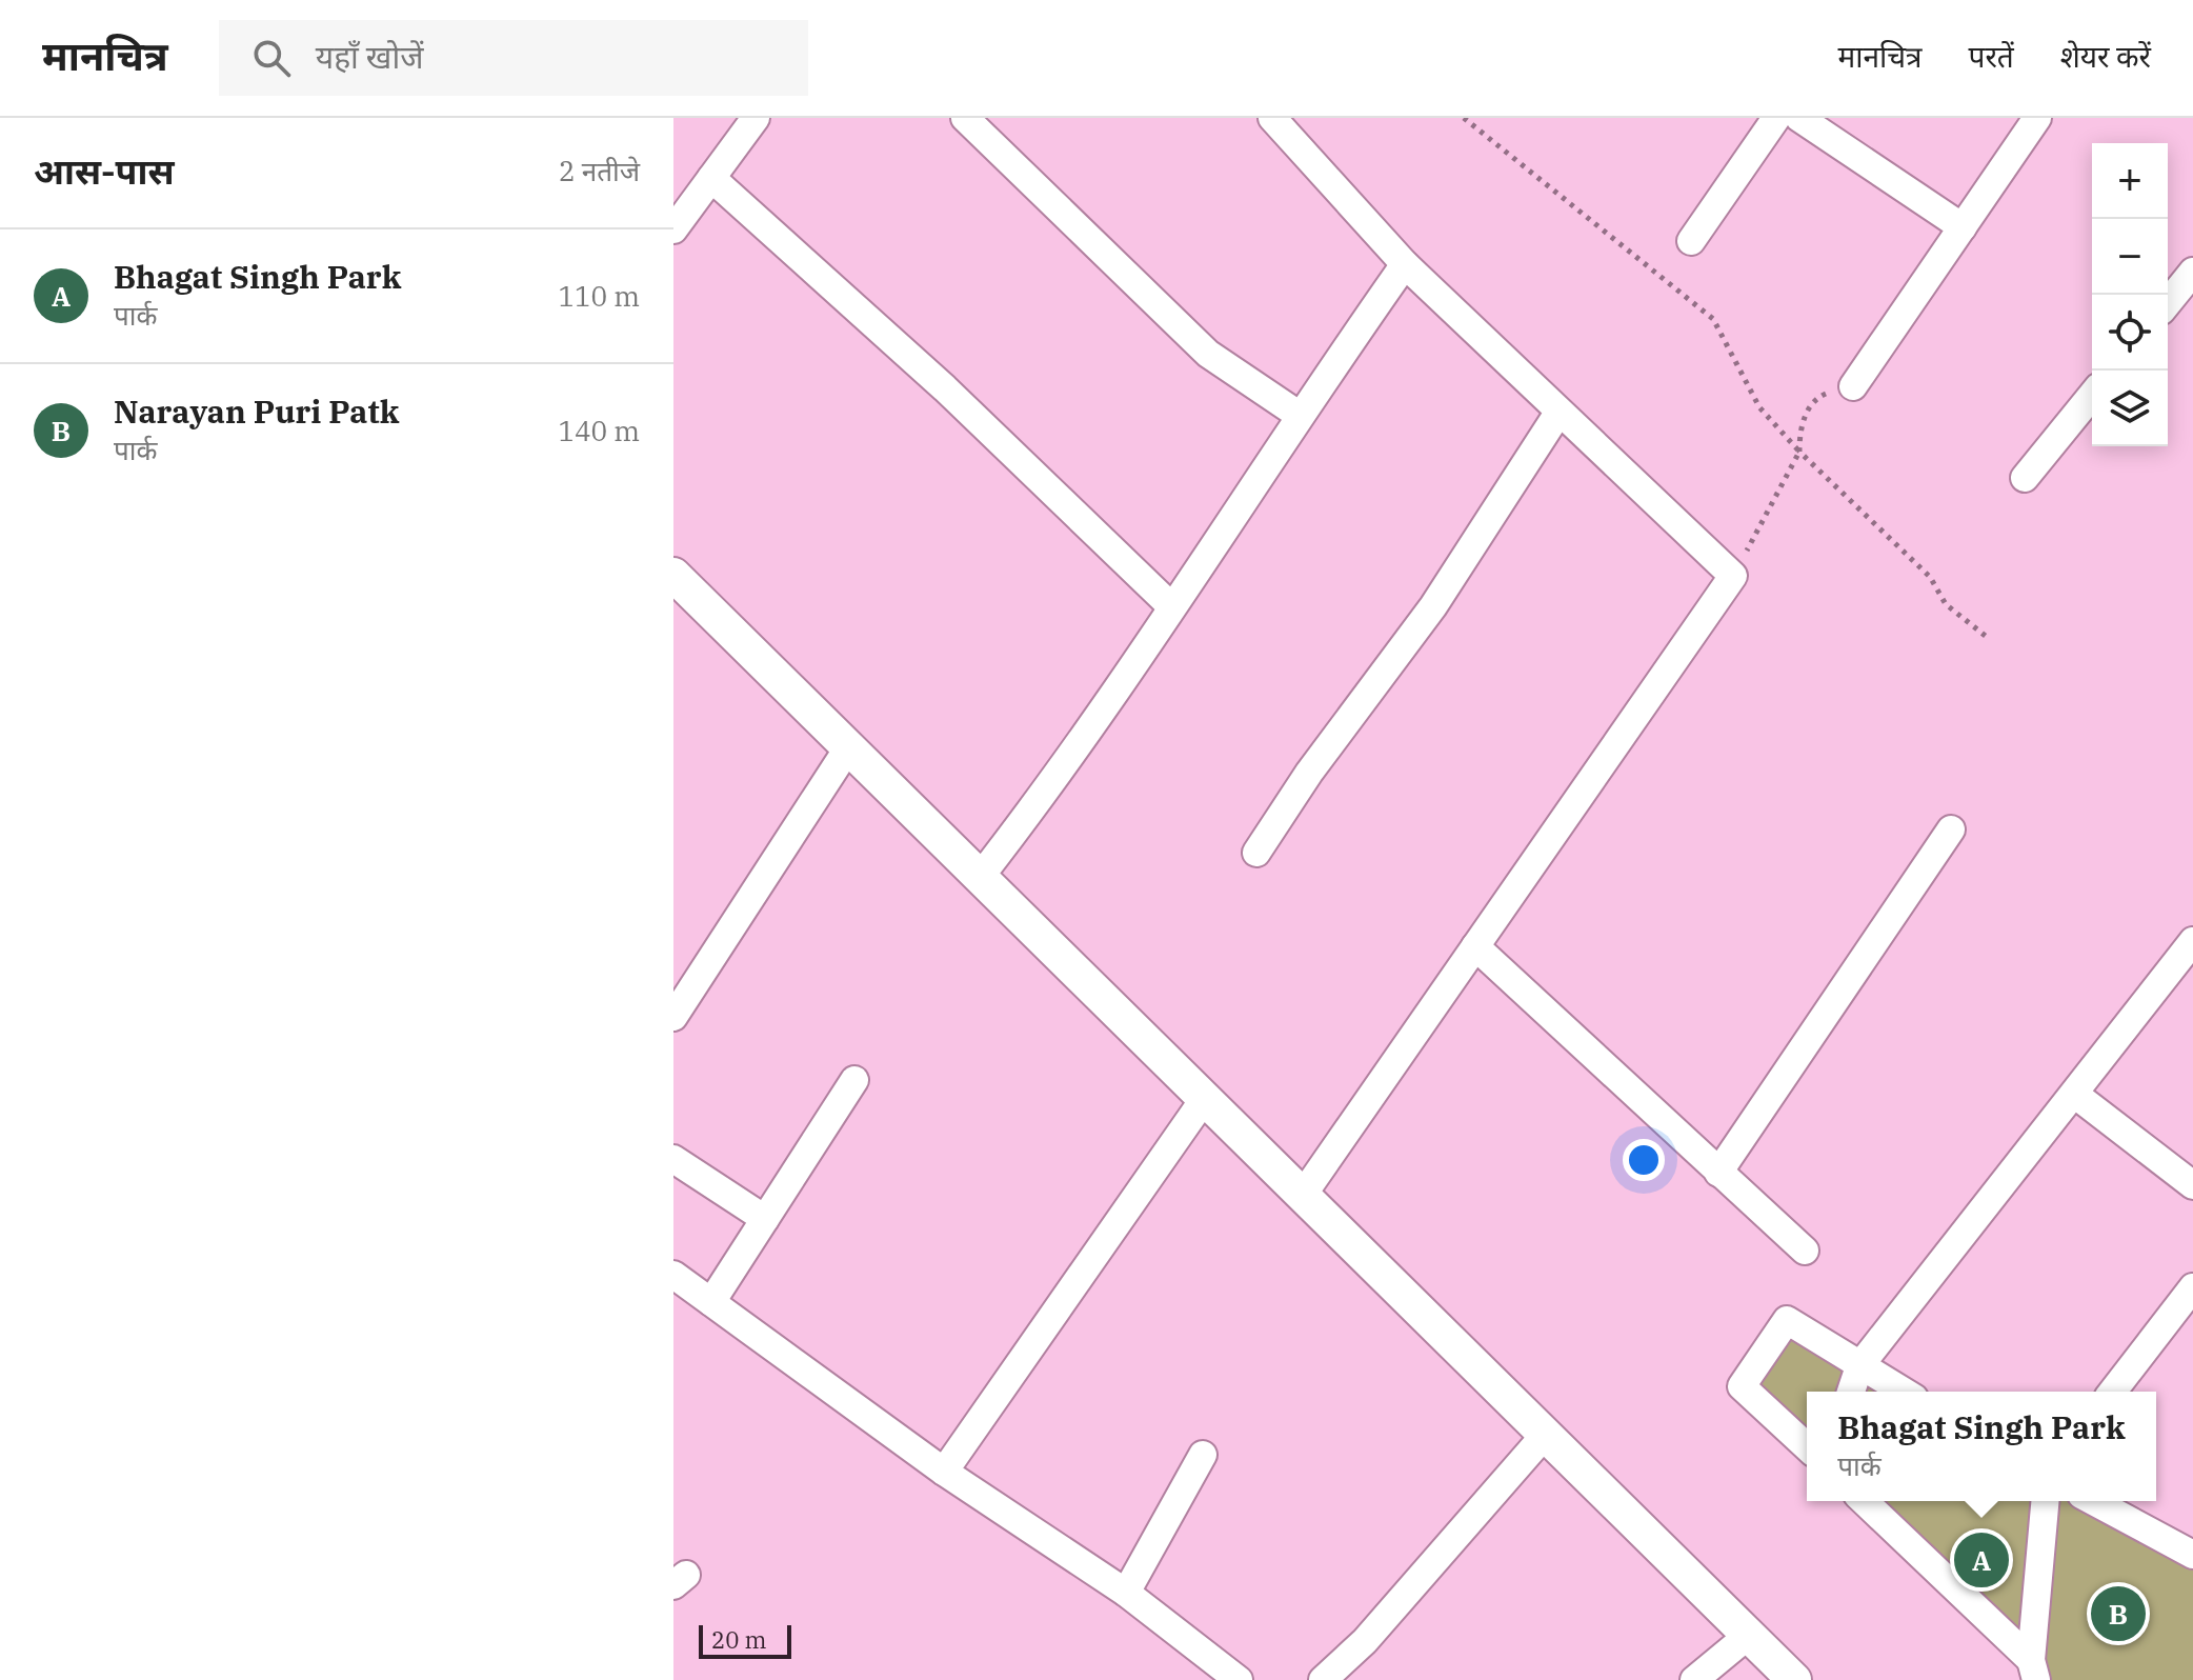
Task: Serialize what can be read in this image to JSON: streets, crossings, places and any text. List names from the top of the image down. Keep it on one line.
{"scale_bar":"20 m","page":{"header":"मानचित्र","search":"यहाँ खोजें","nav":["मानचित्र","परतें","शेयर करें"],"heading":["आस-पास","2 नतीजे"],"map_buttons":["+","−"],"list":[{"mark":"A","name":"Bhagat Singh Park","note":"पार्क","value":"110 m"},{"mark":"B","name":"Narayan Puri Patk","note":"पार्क","value":"140 m"}],"popup":["Bhagat Singh Park","पार्क"],"pins":["A","B"],"scale":"20 m"}}
